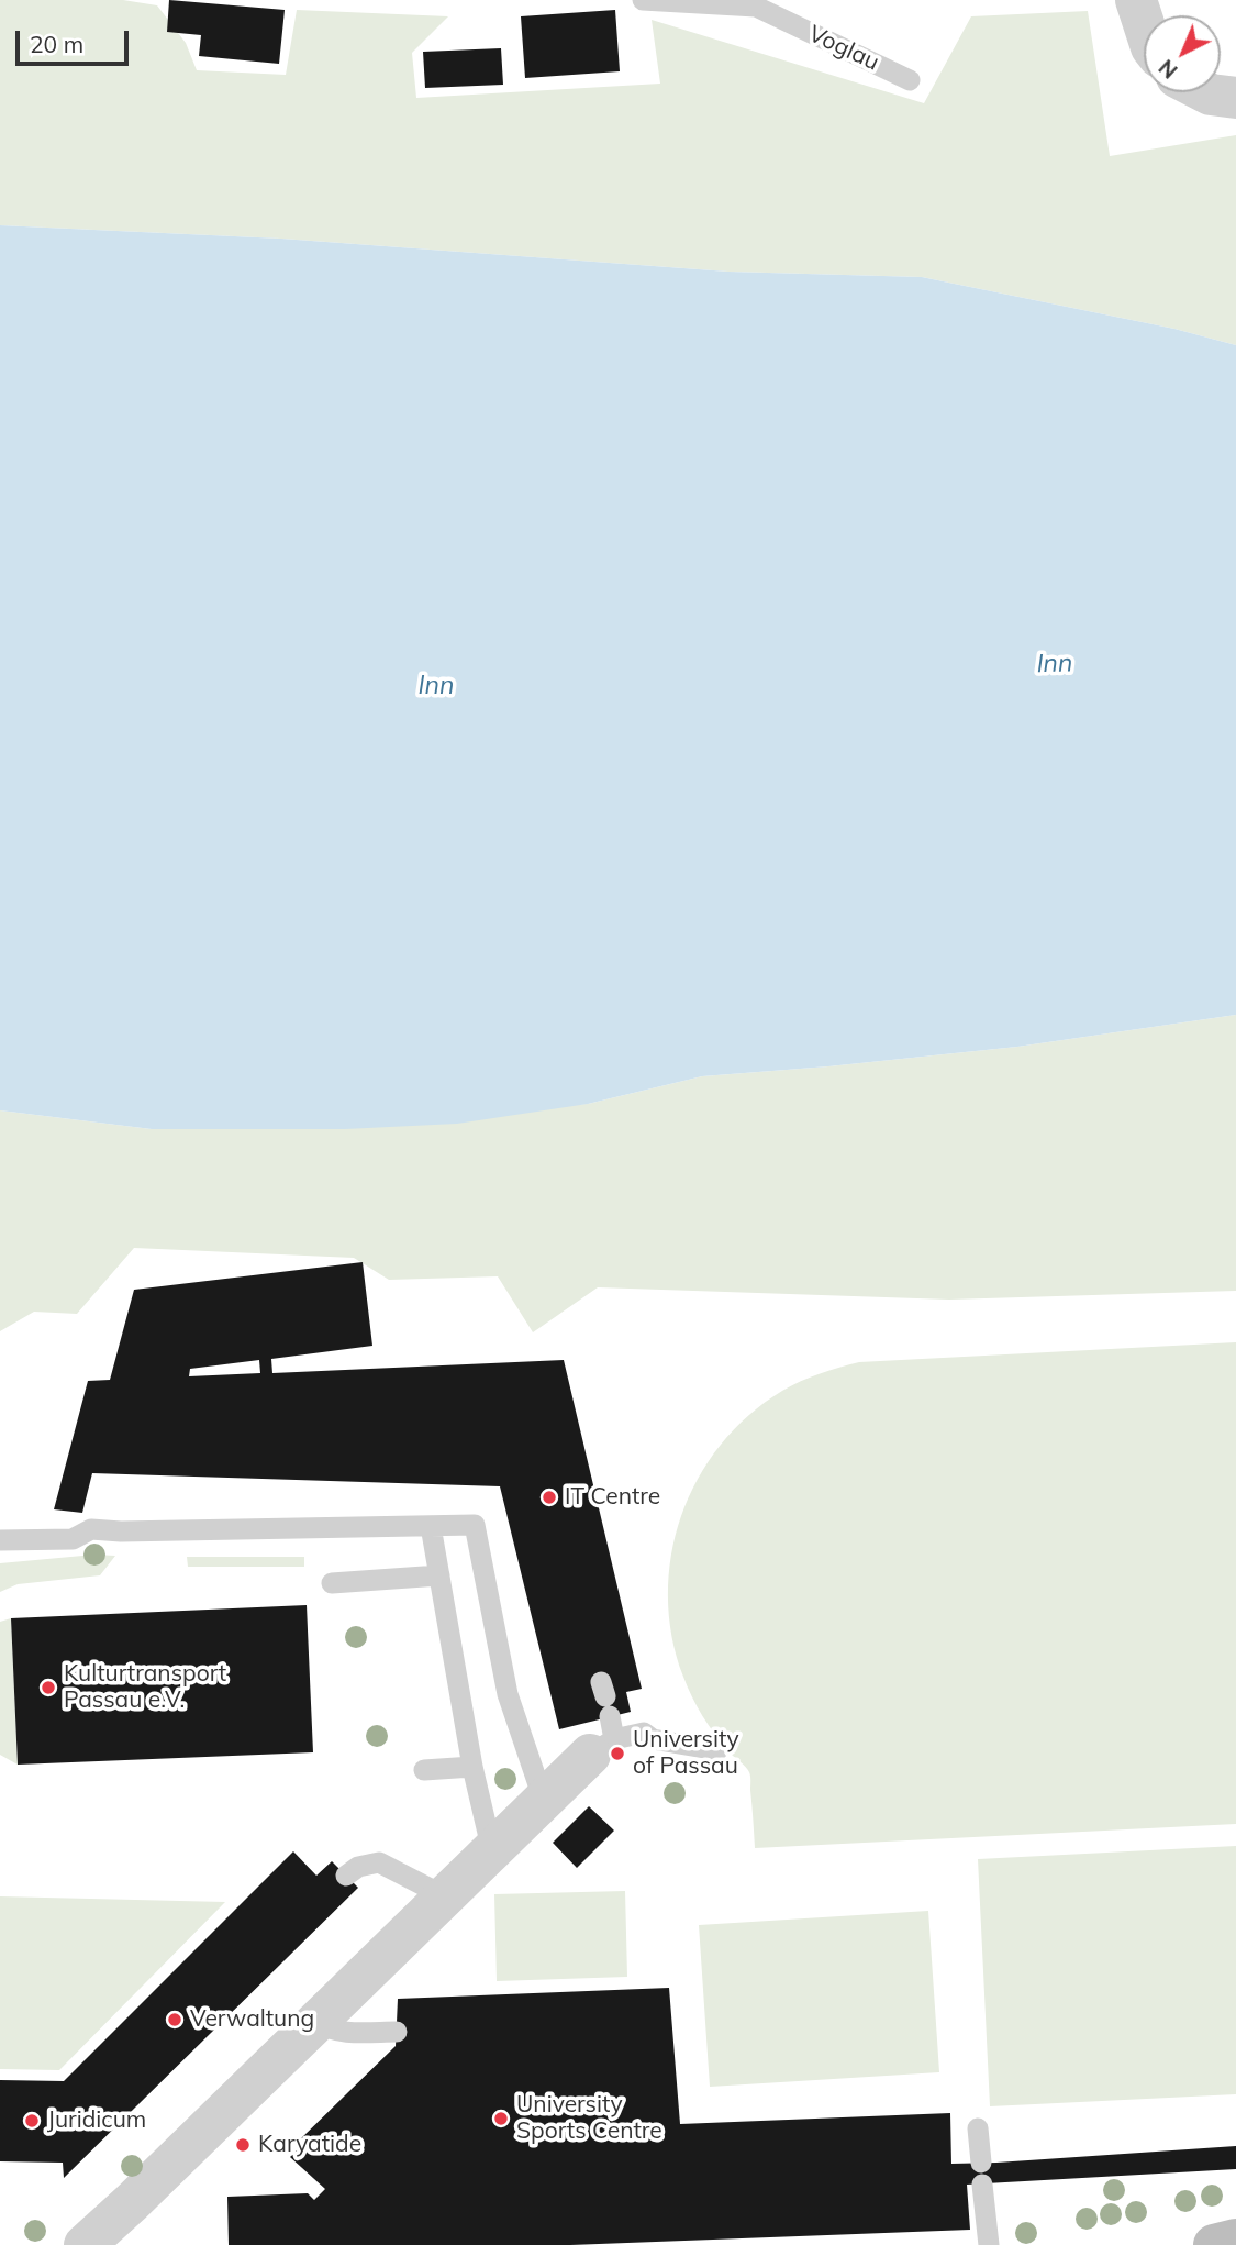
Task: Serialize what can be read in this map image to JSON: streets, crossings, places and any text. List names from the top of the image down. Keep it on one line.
{"streets":{"lane":["Voglau"]},"water":["Inn"],"places":["IT Centre","Kulturtransport Passau e.V.","University of Passau","Verwaltung","University Sports Centre","Juridicum","Karyatide"],"scale_bar":"20 m","north":"bottom left"}
